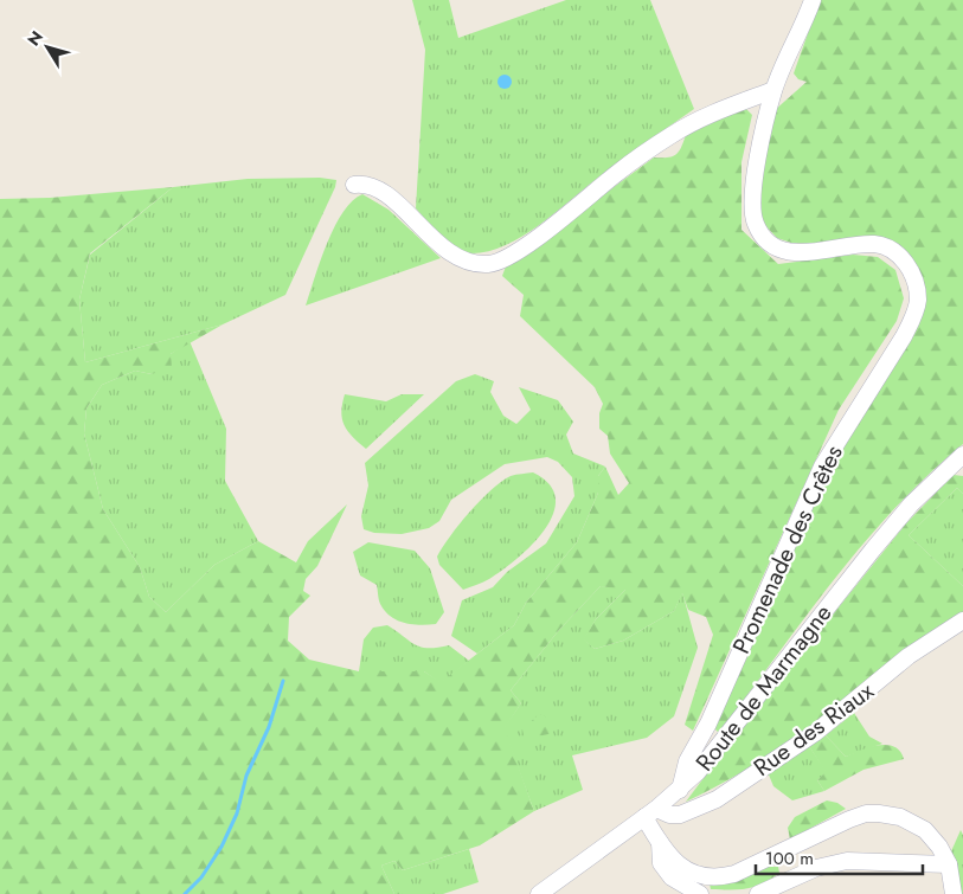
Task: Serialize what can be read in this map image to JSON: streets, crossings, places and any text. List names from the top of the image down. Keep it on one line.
{"streets":{"street":["Promenade des Crêtes","Route de Marmagne","Rue des Riaux"]},"crossings":[["Promenade des Crêtes","Route de Marmagne"],["Route de Marmagne","Rue des Riaux"]],"scale_bar":"100 m","north":"top left"}
